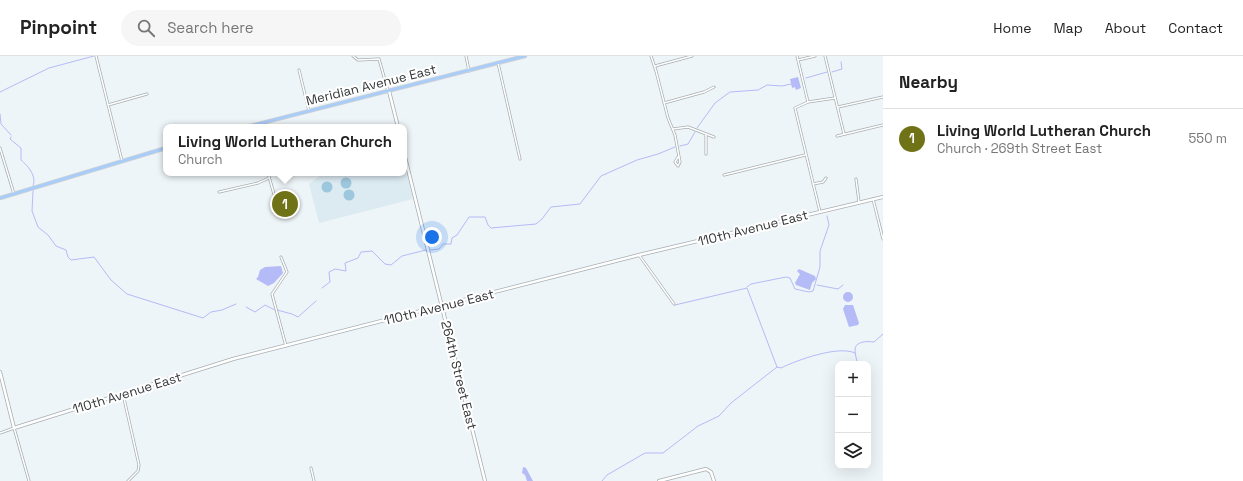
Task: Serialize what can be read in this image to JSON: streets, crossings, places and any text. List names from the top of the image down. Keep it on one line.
{"streets":{"main road":["Meridian Avenue East"],"street":["110th Avenue East","264th Street East"]},"crossings":[["110th Avenue East","264th Street East"]],"page":{"header":"Pinpoint","search":"Search here","nav":["Home","Map","About","Contact"],"heading":"Nearby","list":[{"mark":"1","name":"Living World Lutheran Church","note":"Church · 269th Street East","value":"550 m"}],"popup":["Living World Lutheran Church","Church"],"pins":"1","map_buttons":["+","−"]}}
